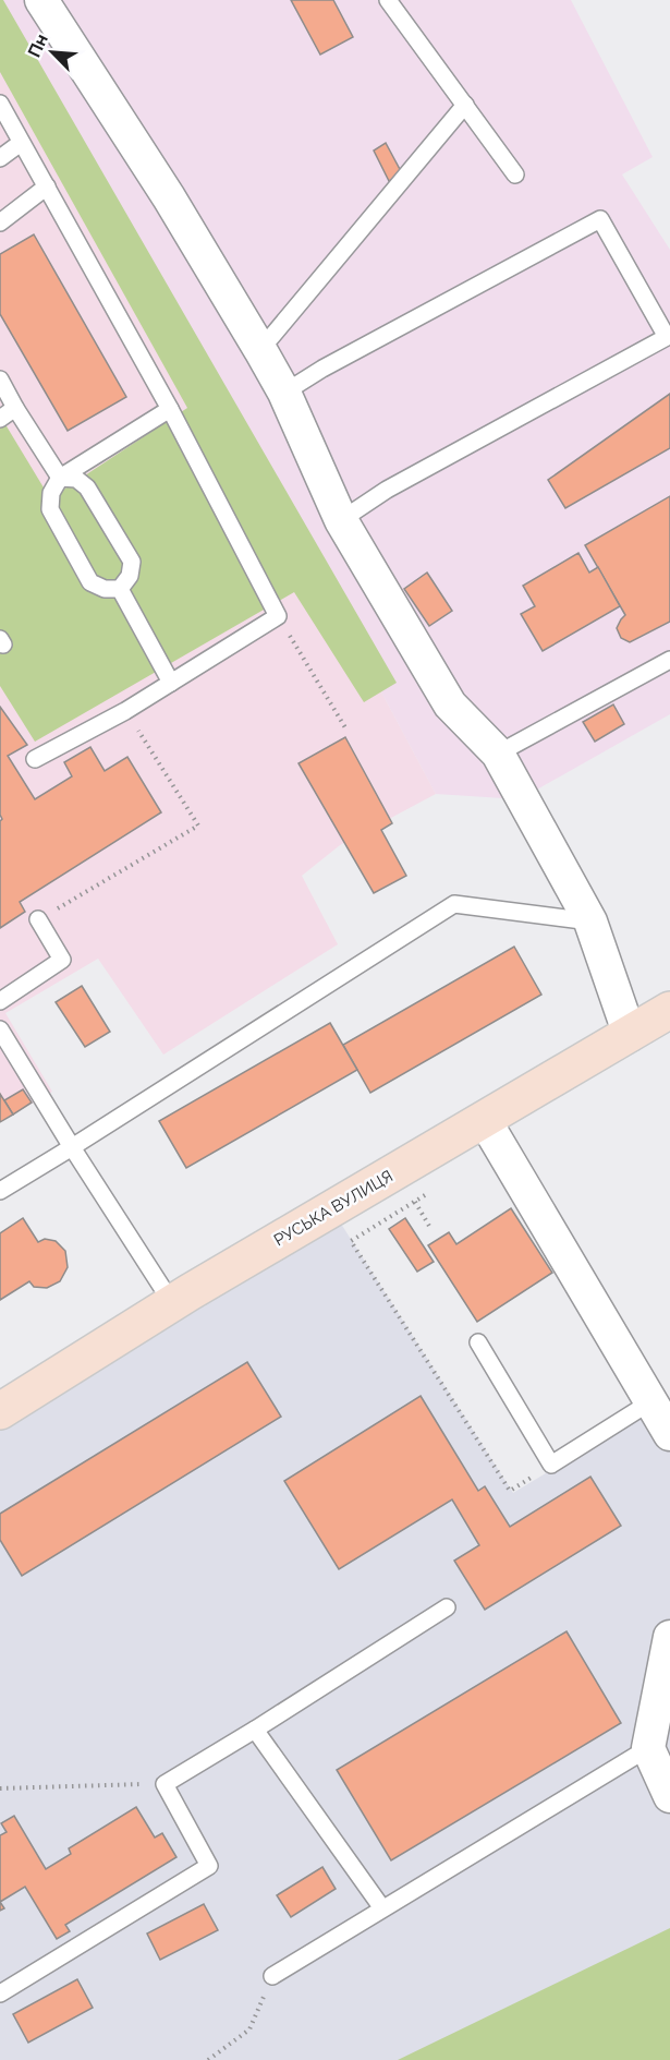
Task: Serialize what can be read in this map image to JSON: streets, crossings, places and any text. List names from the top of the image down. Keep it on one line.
{"streets":{"main road":["РУСЬКА ВУЛИЦЯ"]},"north":"top left"}
